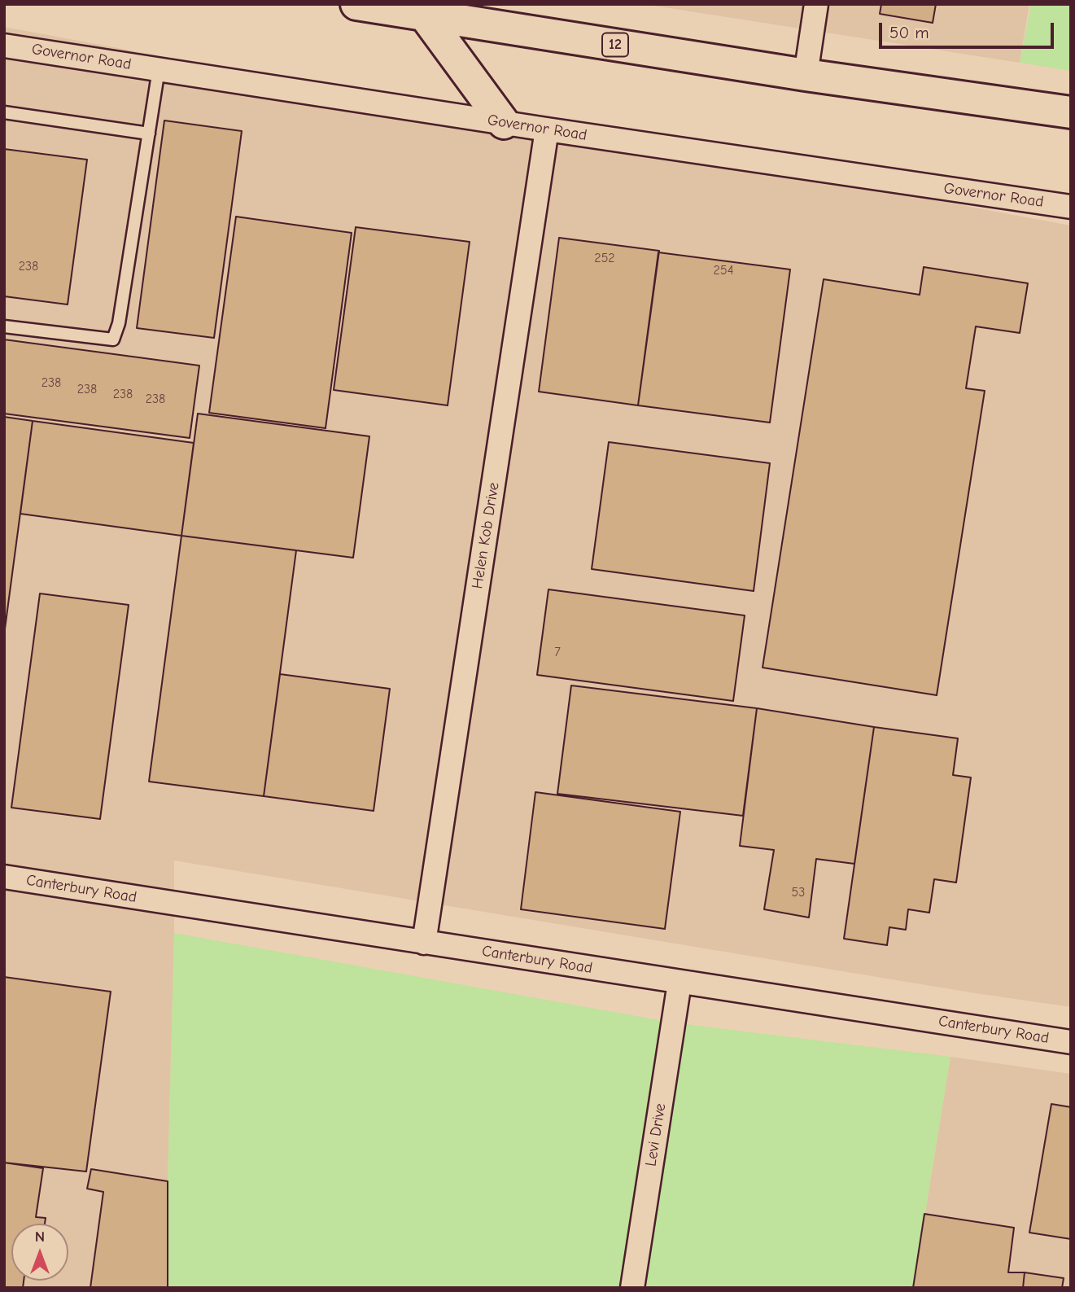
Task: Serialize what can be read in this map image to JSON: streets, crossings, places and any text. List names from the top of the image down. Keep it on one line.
{"streets":{"main road":["12"],"street":["Governor Road","Helen Kob Drive","Canterbury Road","Levi Drive"]},"crossings":[["Governor Road","Helen Kob Drive"],["Helen Kob Drive","Canterbury Road"],["Canterbury Road","Levi Drive"]],"house_numbers":["252","238","254","238","238","238","238","7","53"],"scale_bar":"50 m","north":"top"}
